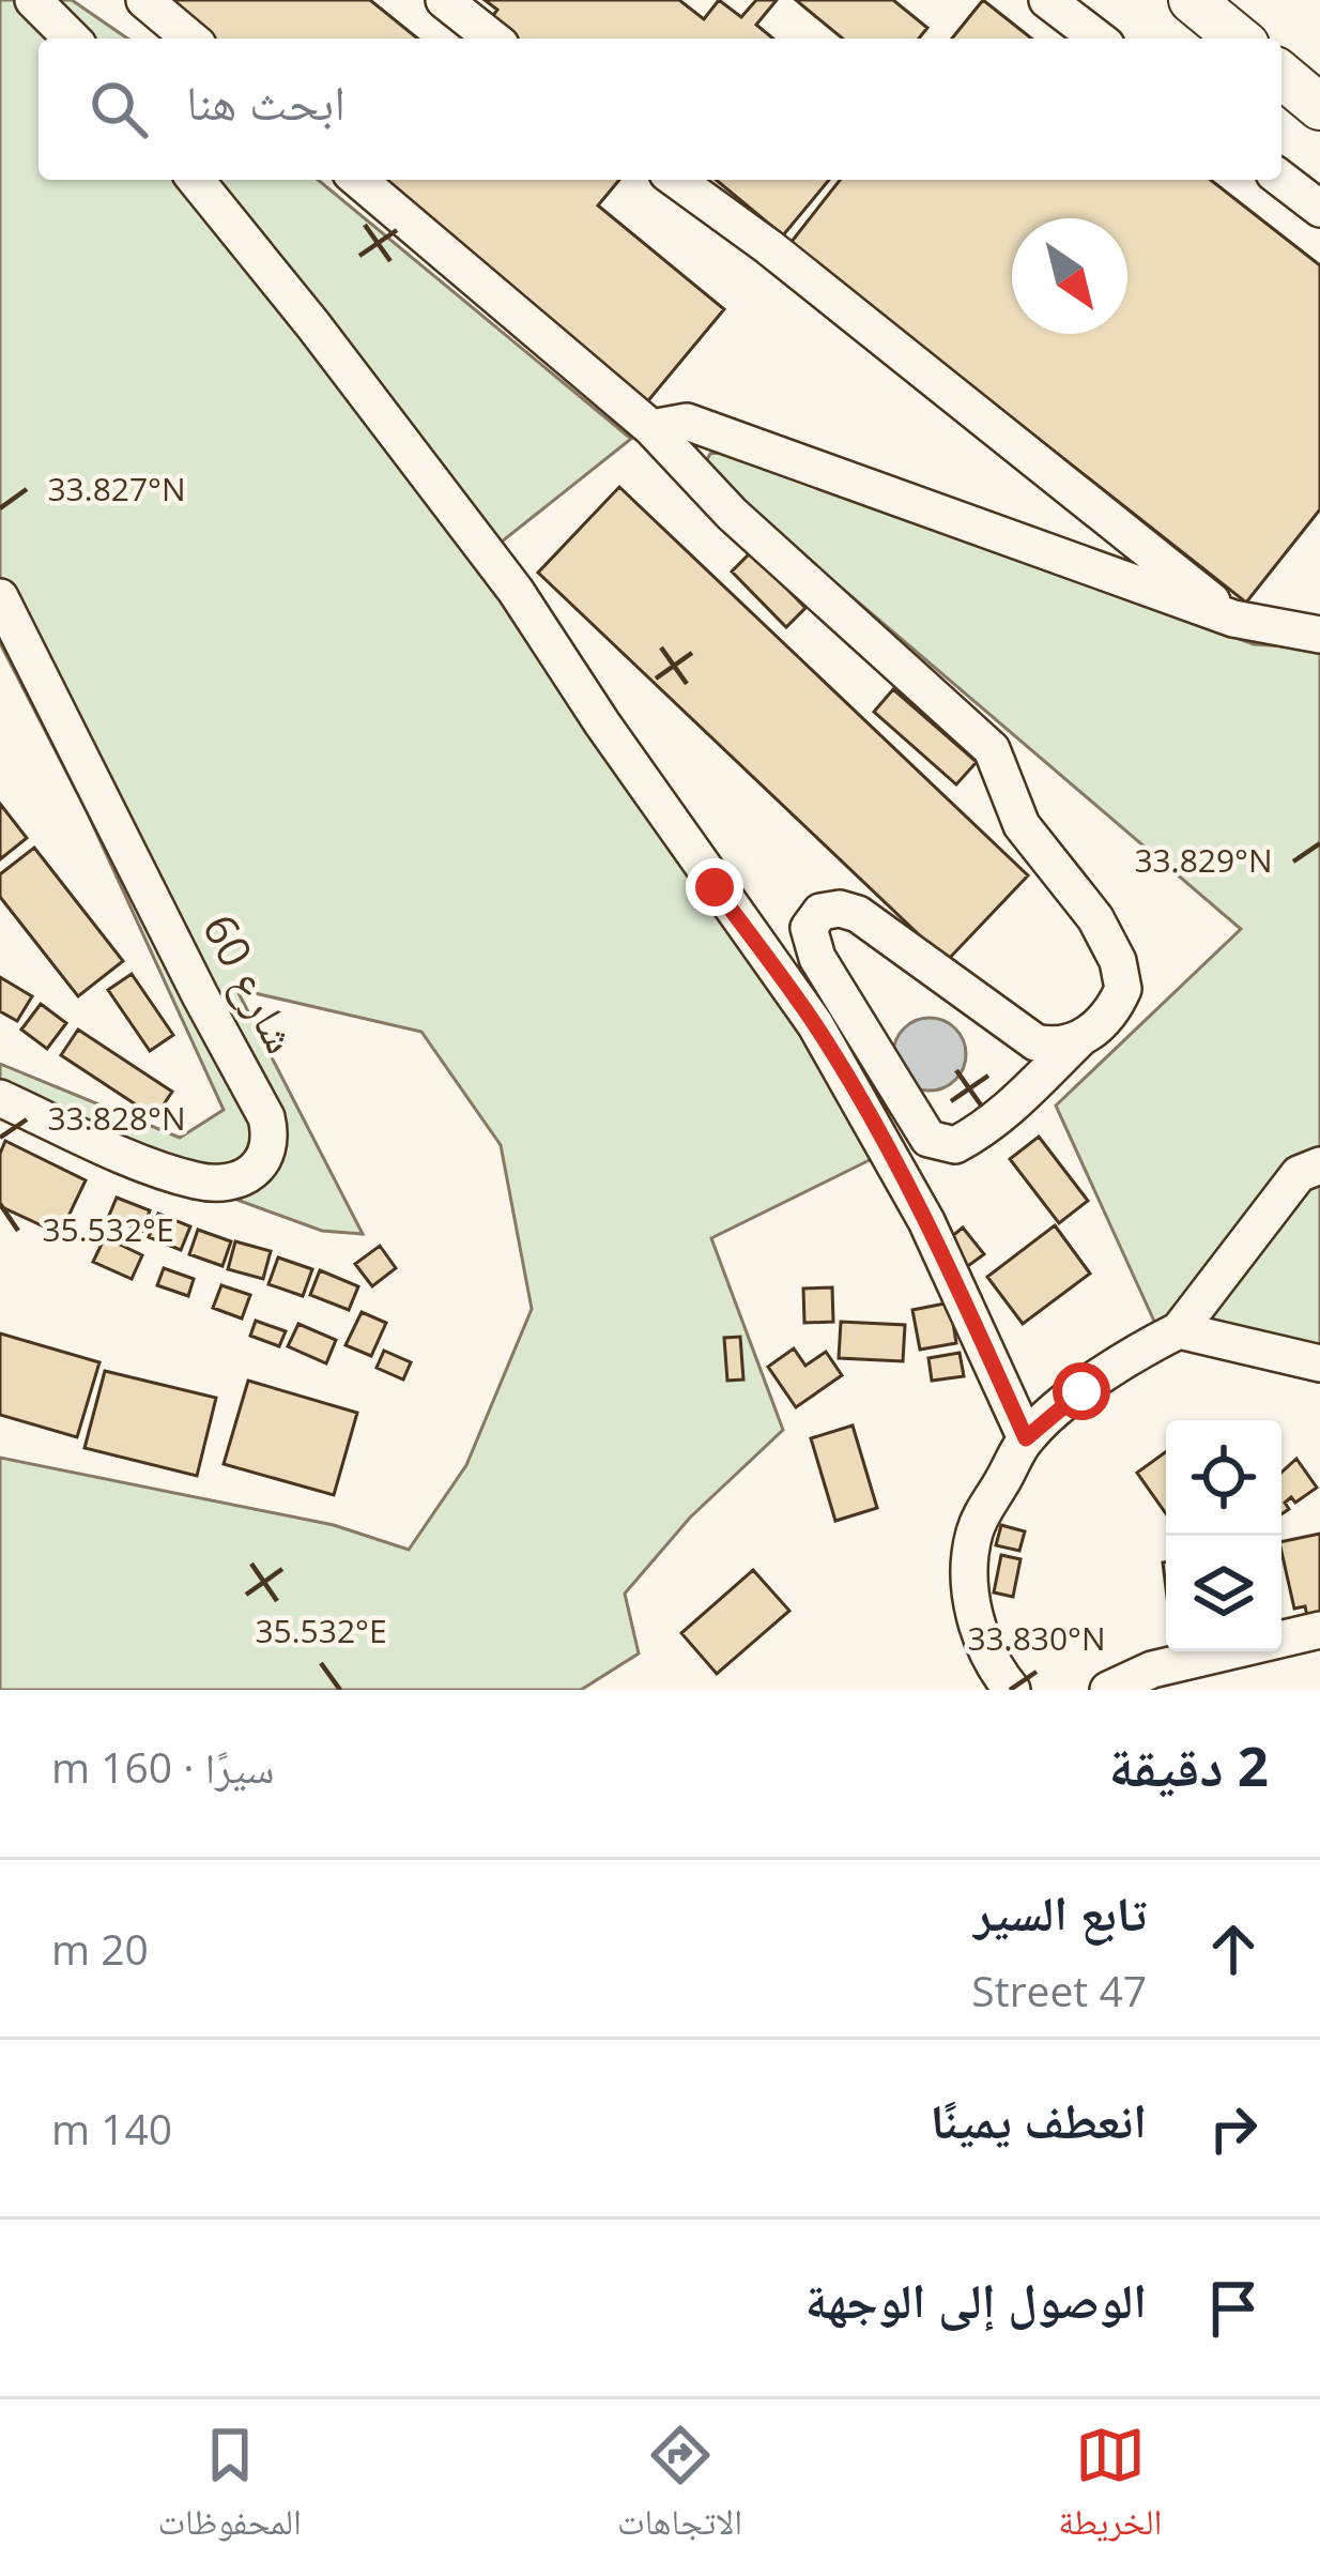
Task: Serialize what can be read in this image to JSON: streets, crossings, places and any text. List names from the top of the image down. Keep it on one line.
{"streets":{"street":["شارع 60"]},"north":"bottom right","page":{"search":"ابحث هنا","heading":["2 دقيقة","سيرًا · 160 m"],"list":[["تابع السير","Street 47","20 m"],["انعطف يمينًا","140 m"],"الوصول إلى الوجهة"],"nav":["الخريطة","الاتجاهات","المحفوظات"]},"coordinates":["33.827°N","33.829°N","33.828°N","35.532°E","33.830°N"]}
